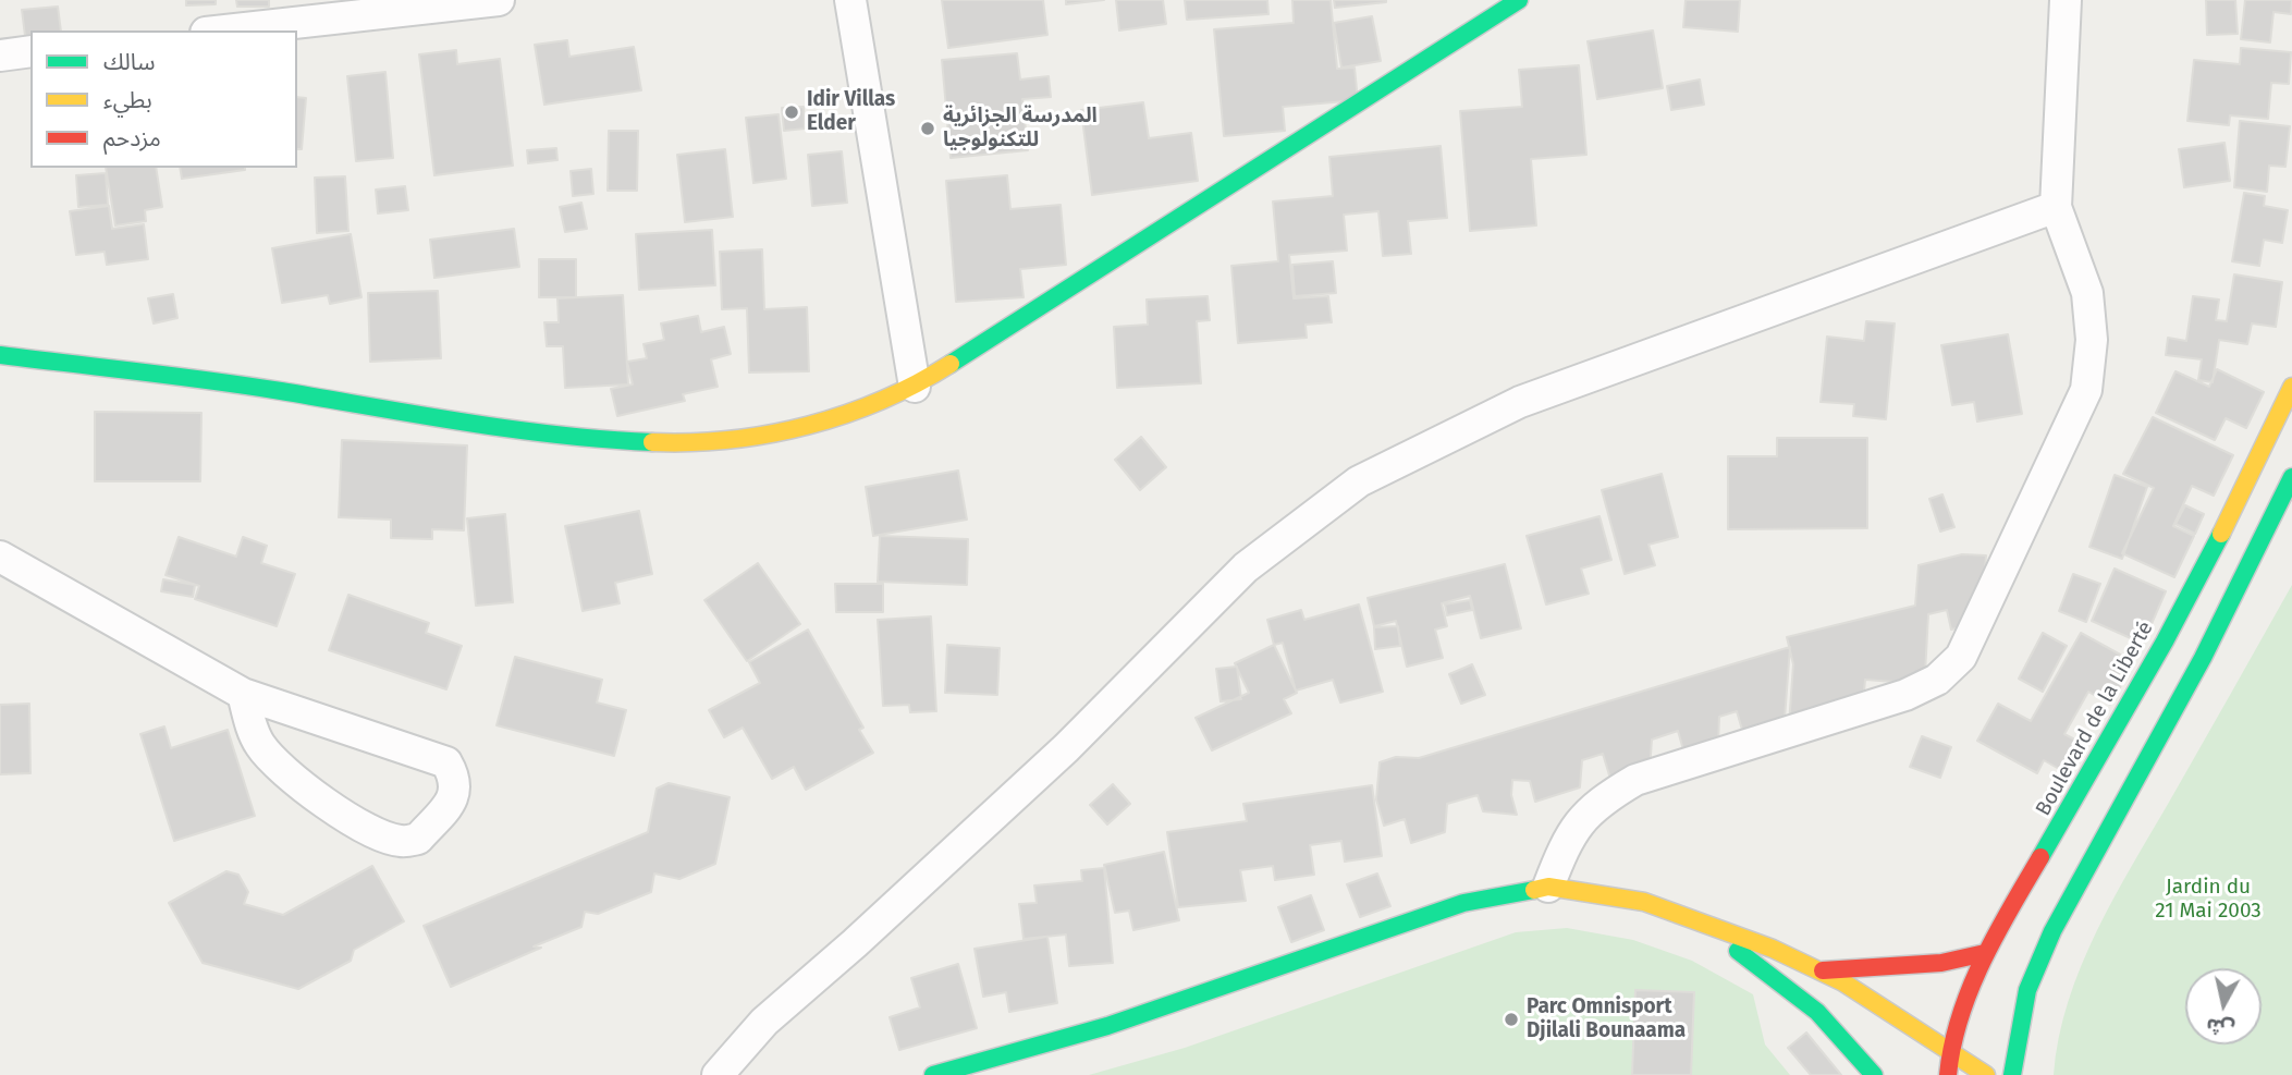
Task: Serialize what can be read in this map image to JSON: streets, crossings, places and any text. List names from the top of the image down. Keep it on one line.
{"streets":{"street":["Boulevard de la Liberté"]},"parks":["Jardin du 21 Mai 2003"],"places":["Idir Villas Elder","المدرسة الجزائرية للتكنولوجيا","Parc Omnisport Djilali Bounaama"],"legend":["سالك","بطيء","مزدحم"],"north":"bottom"}
